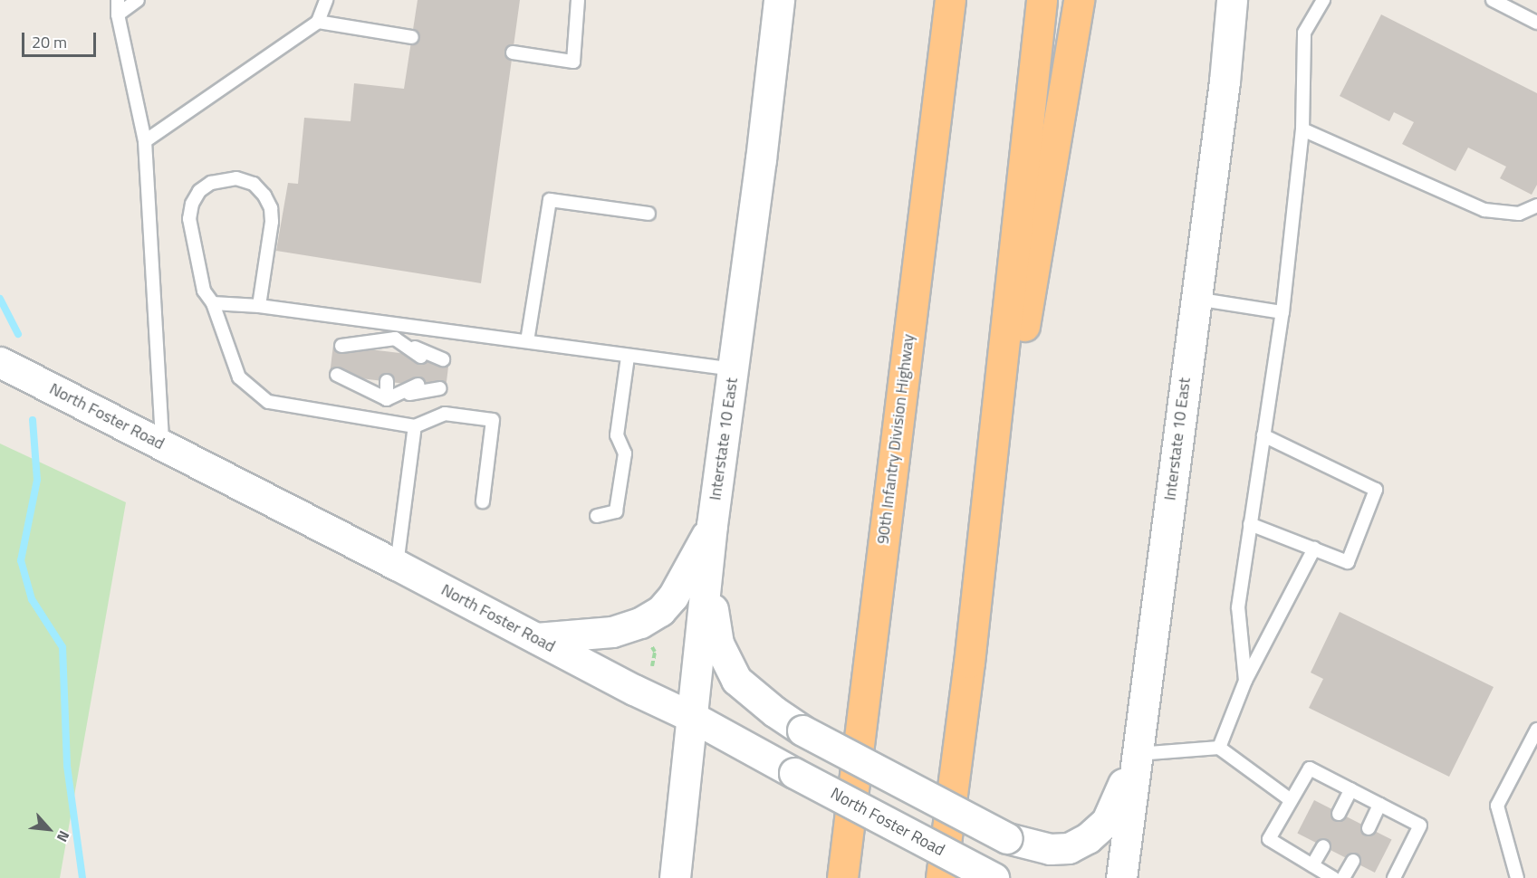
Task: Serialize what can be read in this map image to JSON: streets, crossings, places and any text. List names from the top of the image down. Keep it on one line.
{"streets":{"highway":["90th Infantry Division Highway"],"main road":["North Foster Road","Interstate 10 East"]},"crossings":[["North Foster Road","Interstate 10 East"]],"scale_bar":"20 m","north":"bottom right"}
